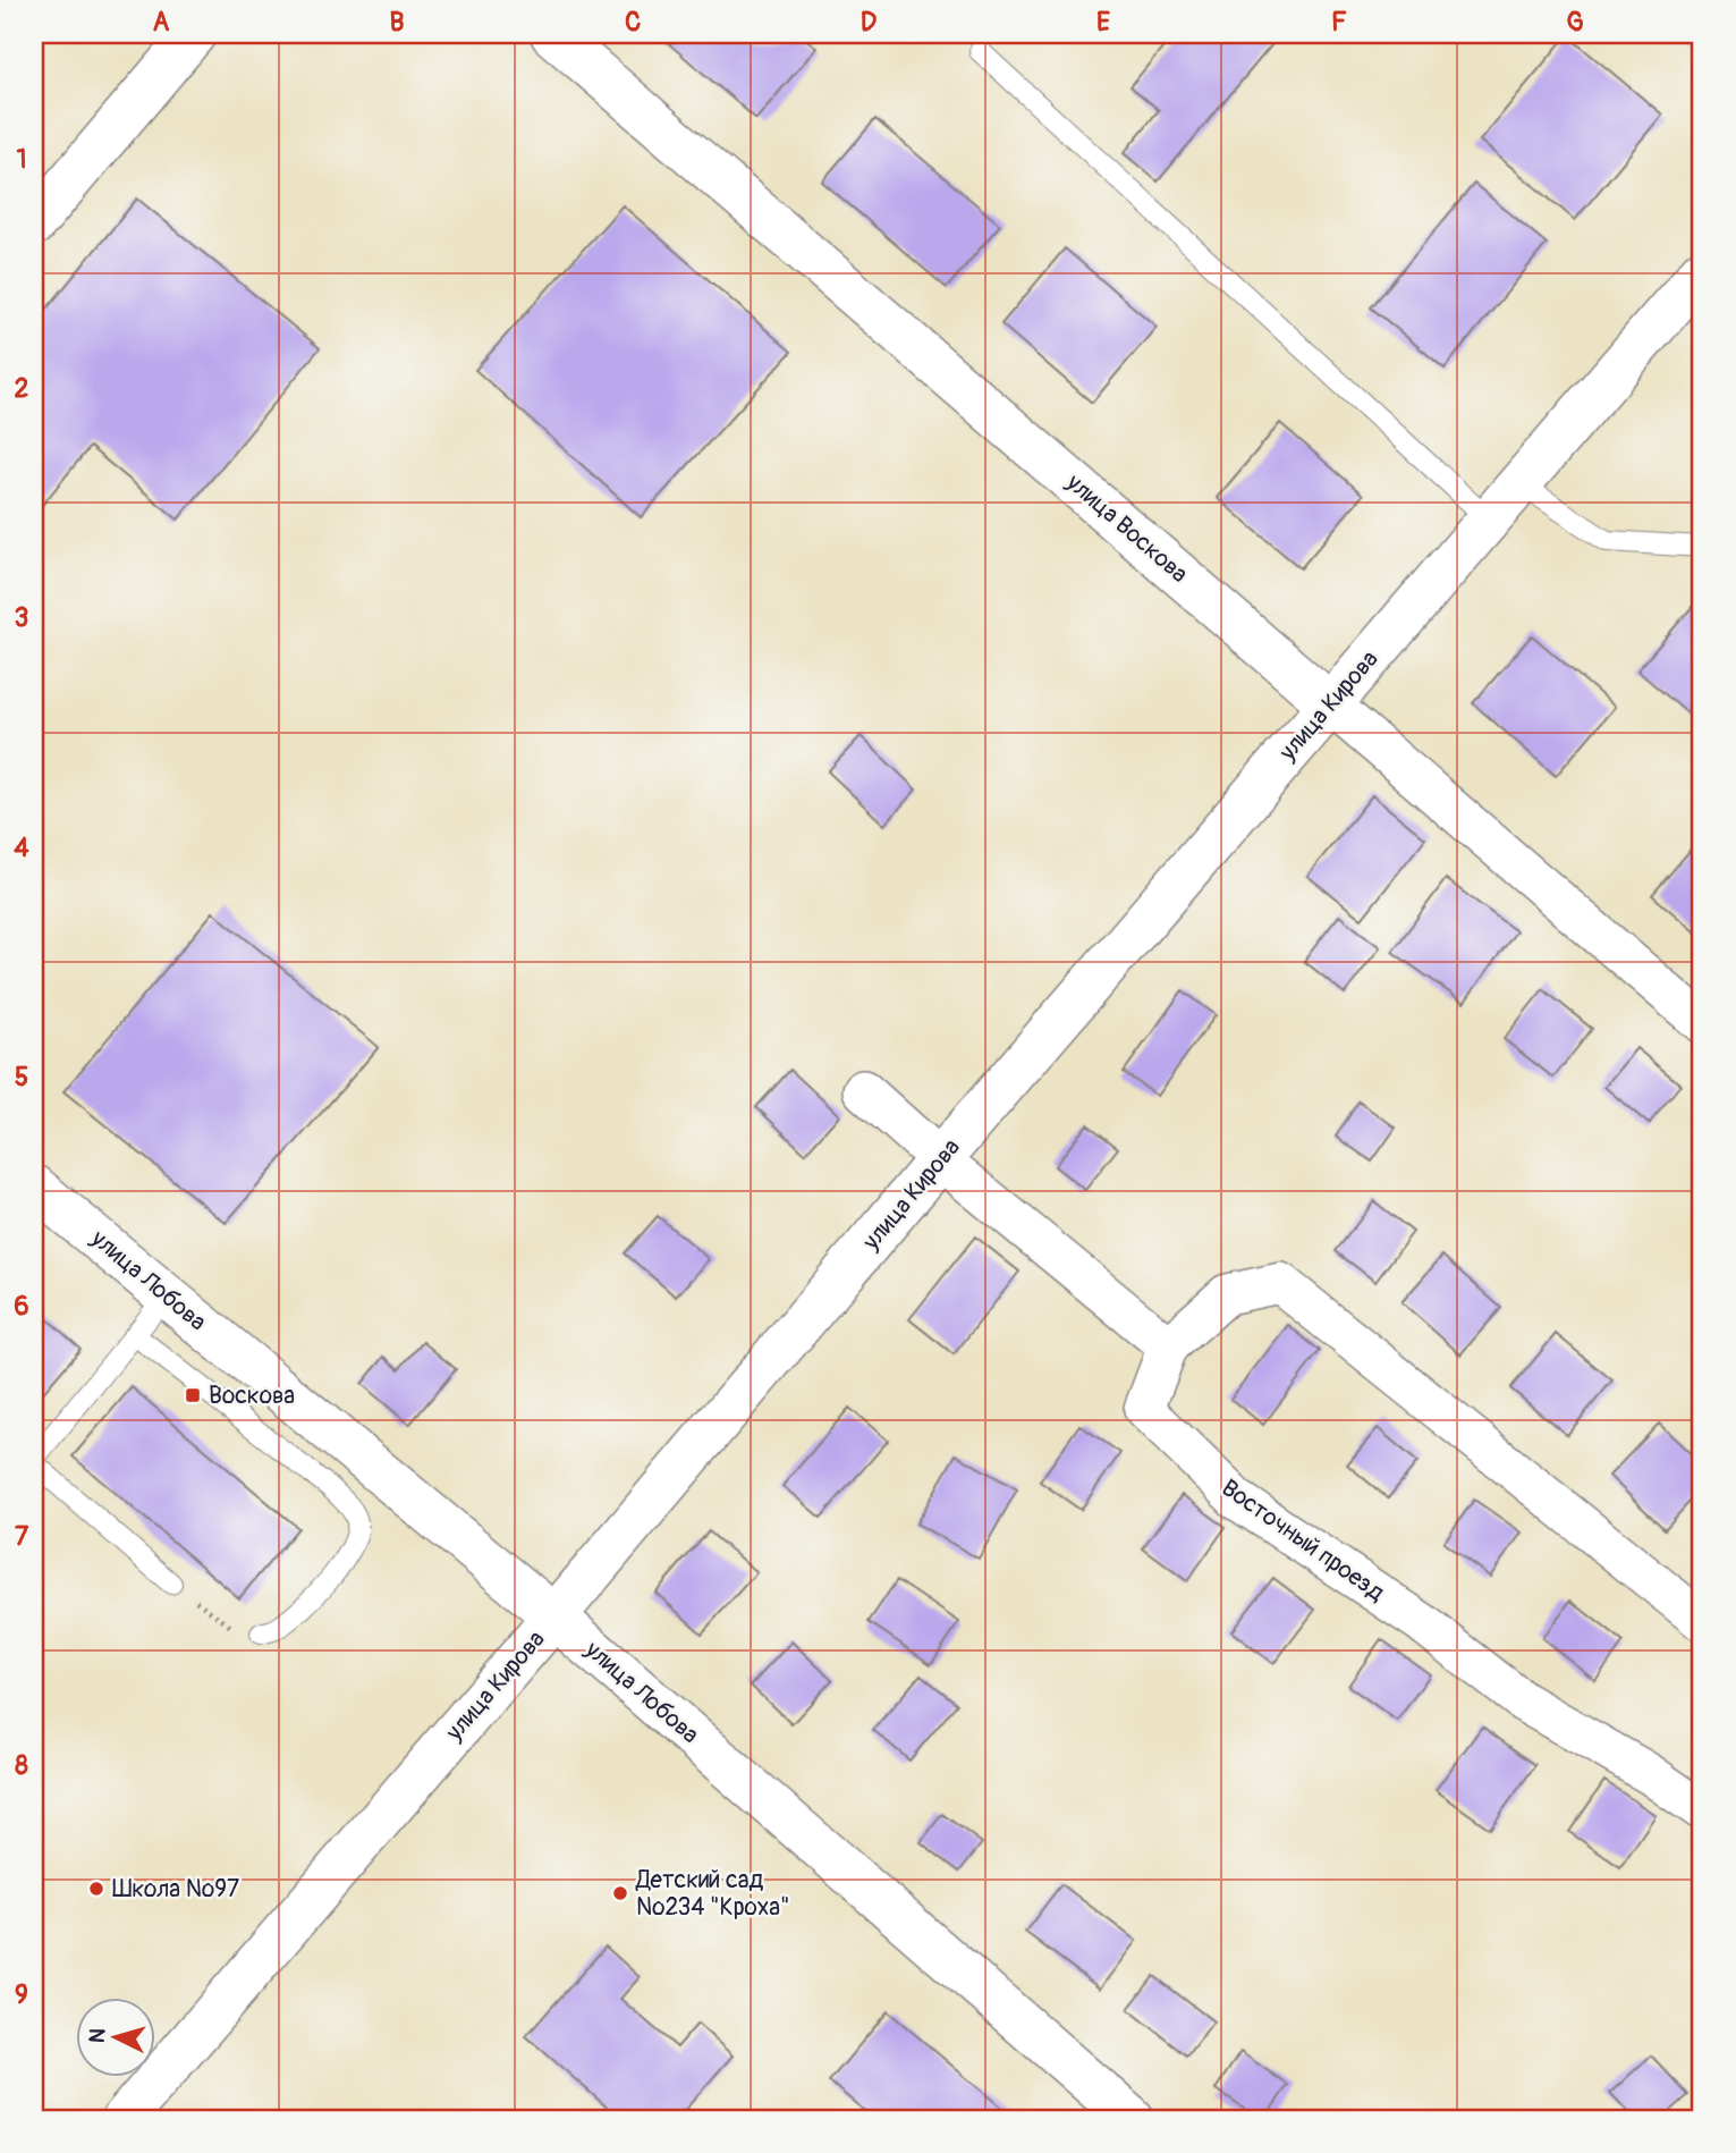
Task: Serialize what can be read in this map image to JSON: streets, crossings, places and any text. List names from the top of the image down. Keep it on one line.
{"streets":{"street":["улица Воскова","улица Кирова","улица Лобова","Восточный проезд"]},"crossings":[["улица Воскова","улица Кирова"],["улица Кирова","улица Лобова"]],"places":{"transit":["Воскова"],"other":["Школа №97","Детский сад №234 \"Кроха\""]},"north":"left","grid":{"columns":["A","B","C","D","E","F","G"],"rows":["1","2","3","4","5","6","7","8","9"]}}
